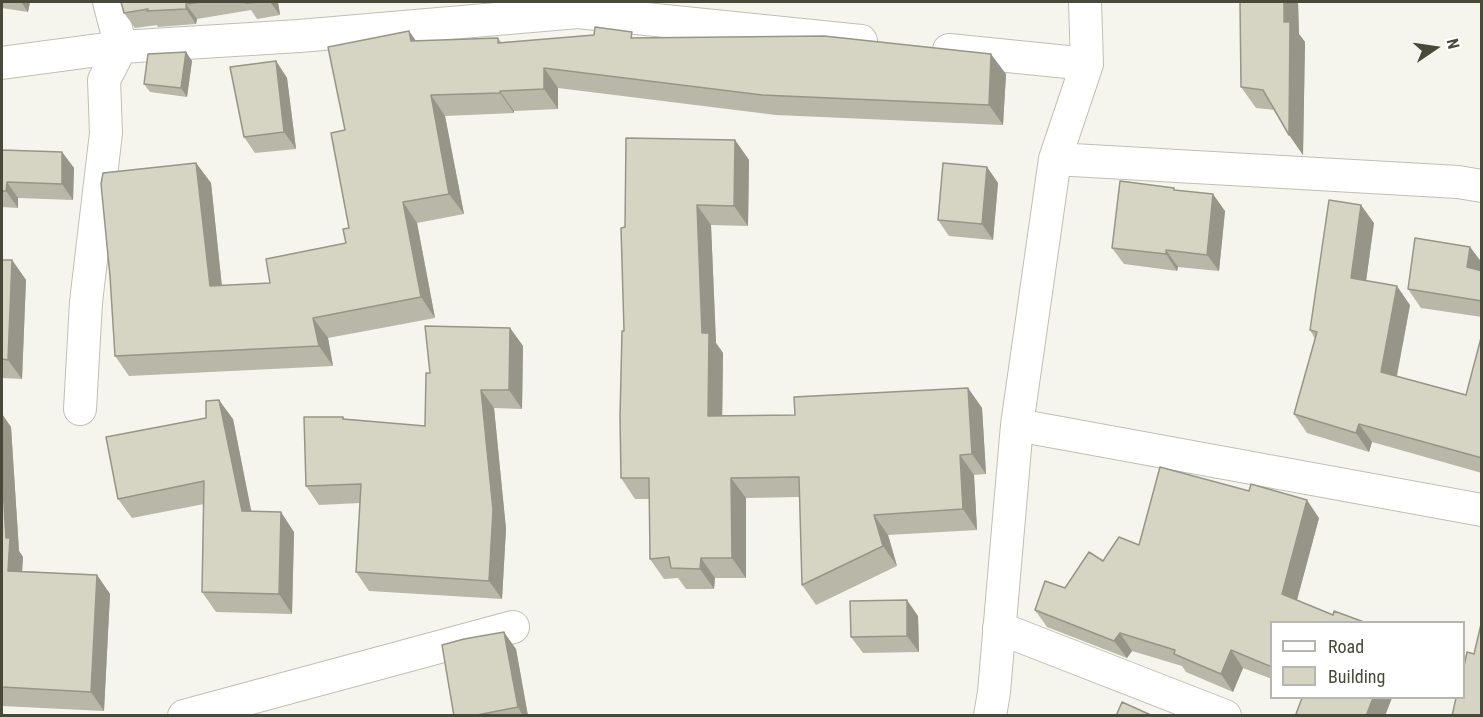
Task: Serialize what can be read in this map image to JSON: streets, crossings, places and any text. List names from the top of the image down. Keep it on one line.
{"legend":["Road","Building"],"north":"right"}
